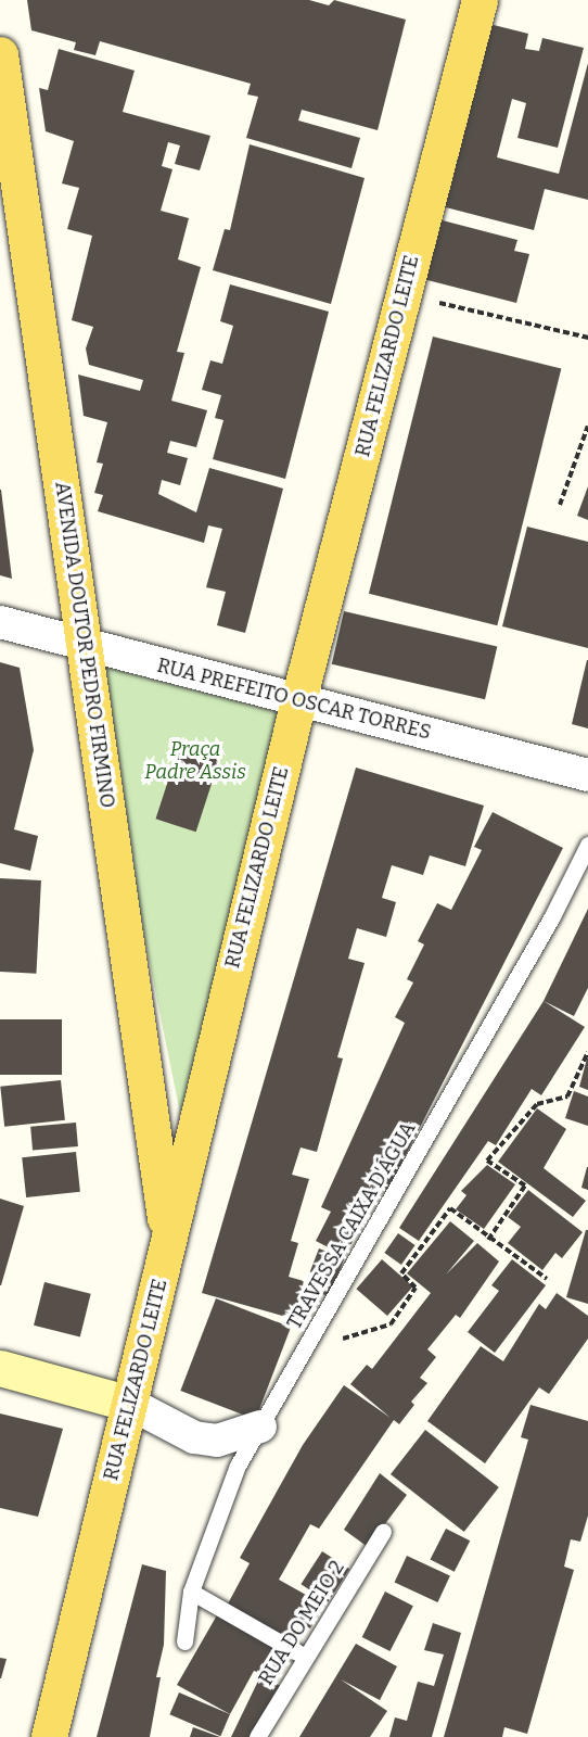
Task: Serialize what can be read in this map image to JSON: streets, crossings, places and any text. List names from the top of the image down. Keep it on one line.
{"streets":{"main road":["RUA FELIZARDO LEITE","AVENIDA DOUTOR PEDRO FIRMINO"],"street":["RUA PREFEITO OSCAR TORRES"],"lane":["TRAVESSA CAIXA D'ÁGUA","RUA DO MEIO 2"]},"crossings":[["RUA FELIZARDO LEITE","AVENIDA DOUTOR PEDRO FIRMINO"],["RUA FELIZARDO LEITE","RUA PREFEITO OSCAR TORRES"],["AVENIDA DOUTOR PEDRO FIRMINO","RUA PREFEITO OSCAR TORRES"]],"parks":["Praça Padre Assis"]}
